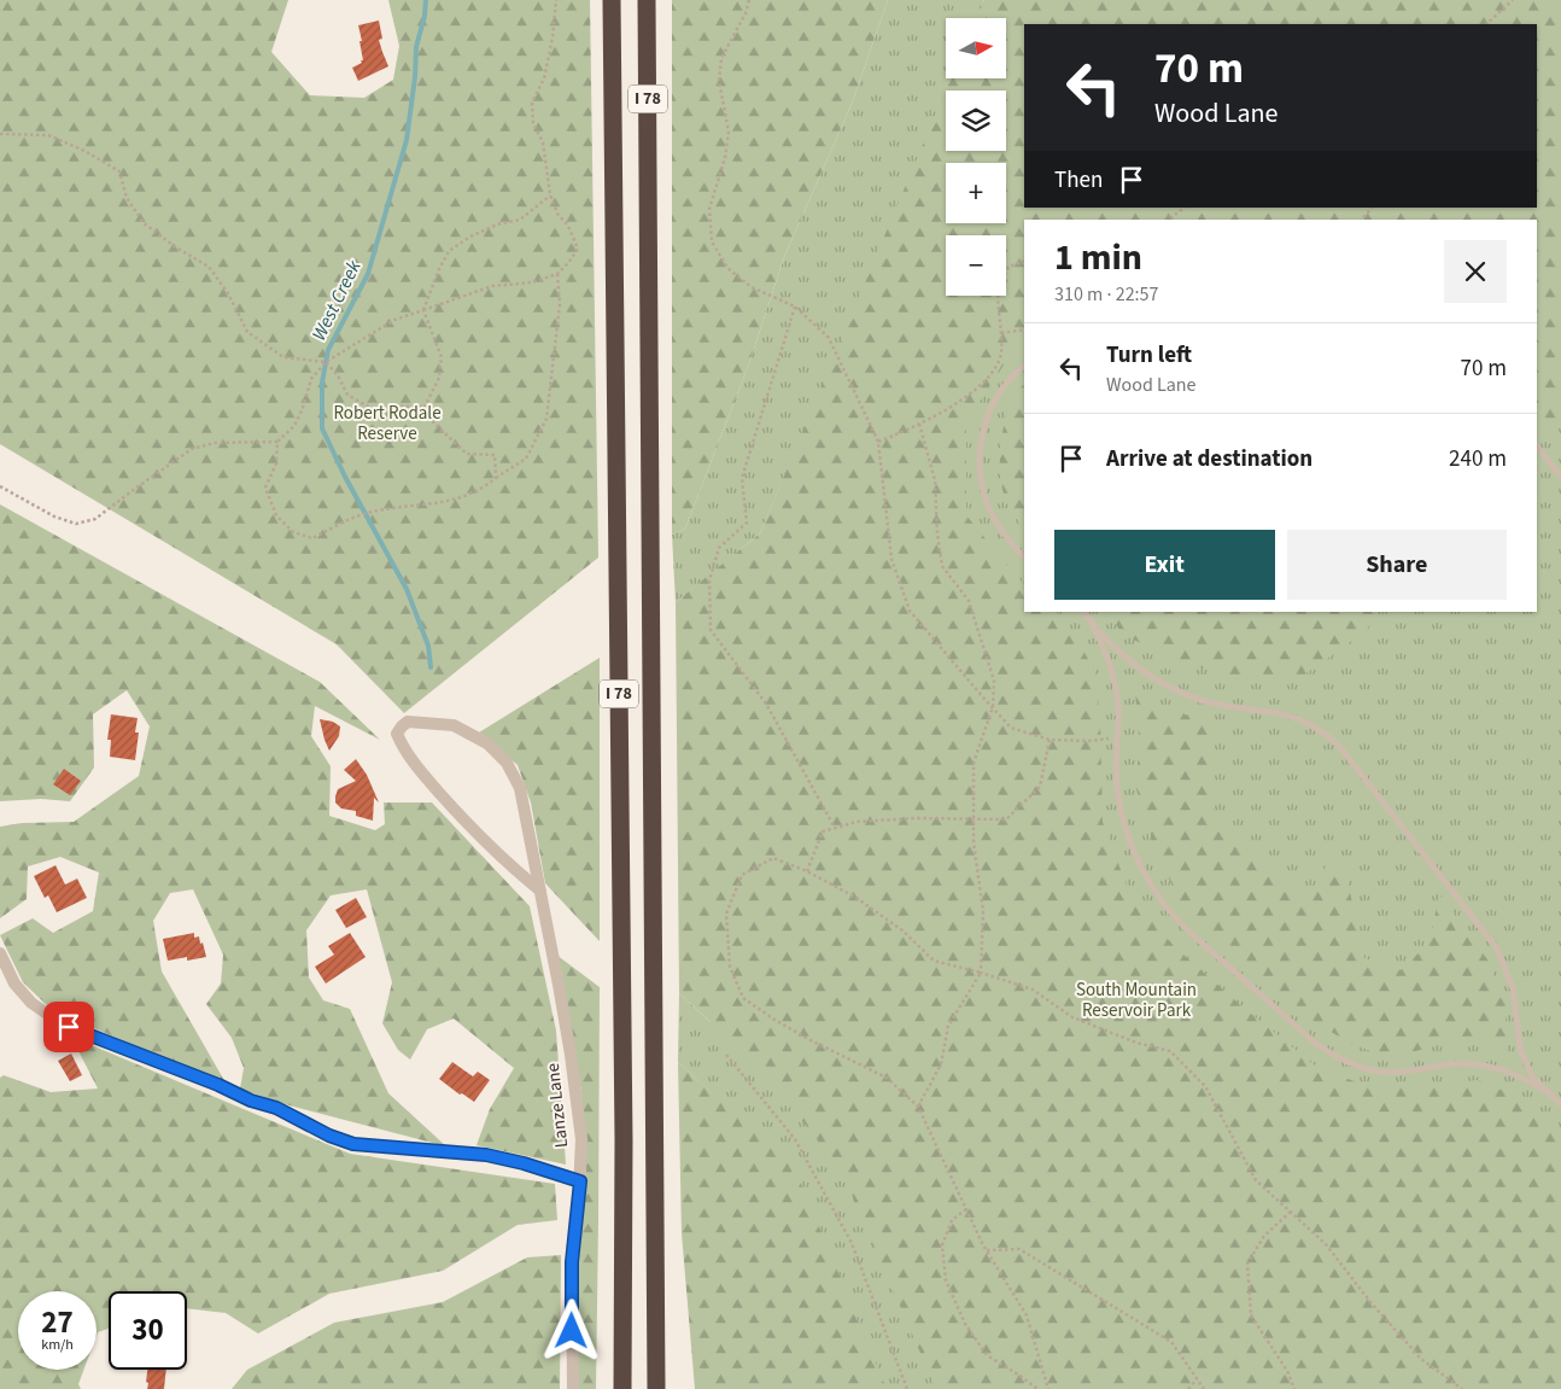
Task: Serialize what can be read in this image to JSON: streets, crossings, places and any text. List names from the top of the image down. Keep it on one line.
{"streets":{"highway":["I 78"],"street":["Lanze Lane"]},"water":["West Creek"],"parks":["Robert Rodale Reserve","South Mountain Reservoir Park"],"north":"right","page":{"map_buttons":["+","−"],"turn":["70 m","Wood Lane"],"then":"Then","heading":["1 min","310 m · 22:57"],"list":[{"name":"Turn left","note":"Wood Lane","value":"70 m"},{"name":"Arrive at destination","value":"240 m"}],"buttons":["Exit","Share"],"speed":"27 km/h","limit":"30"}}
